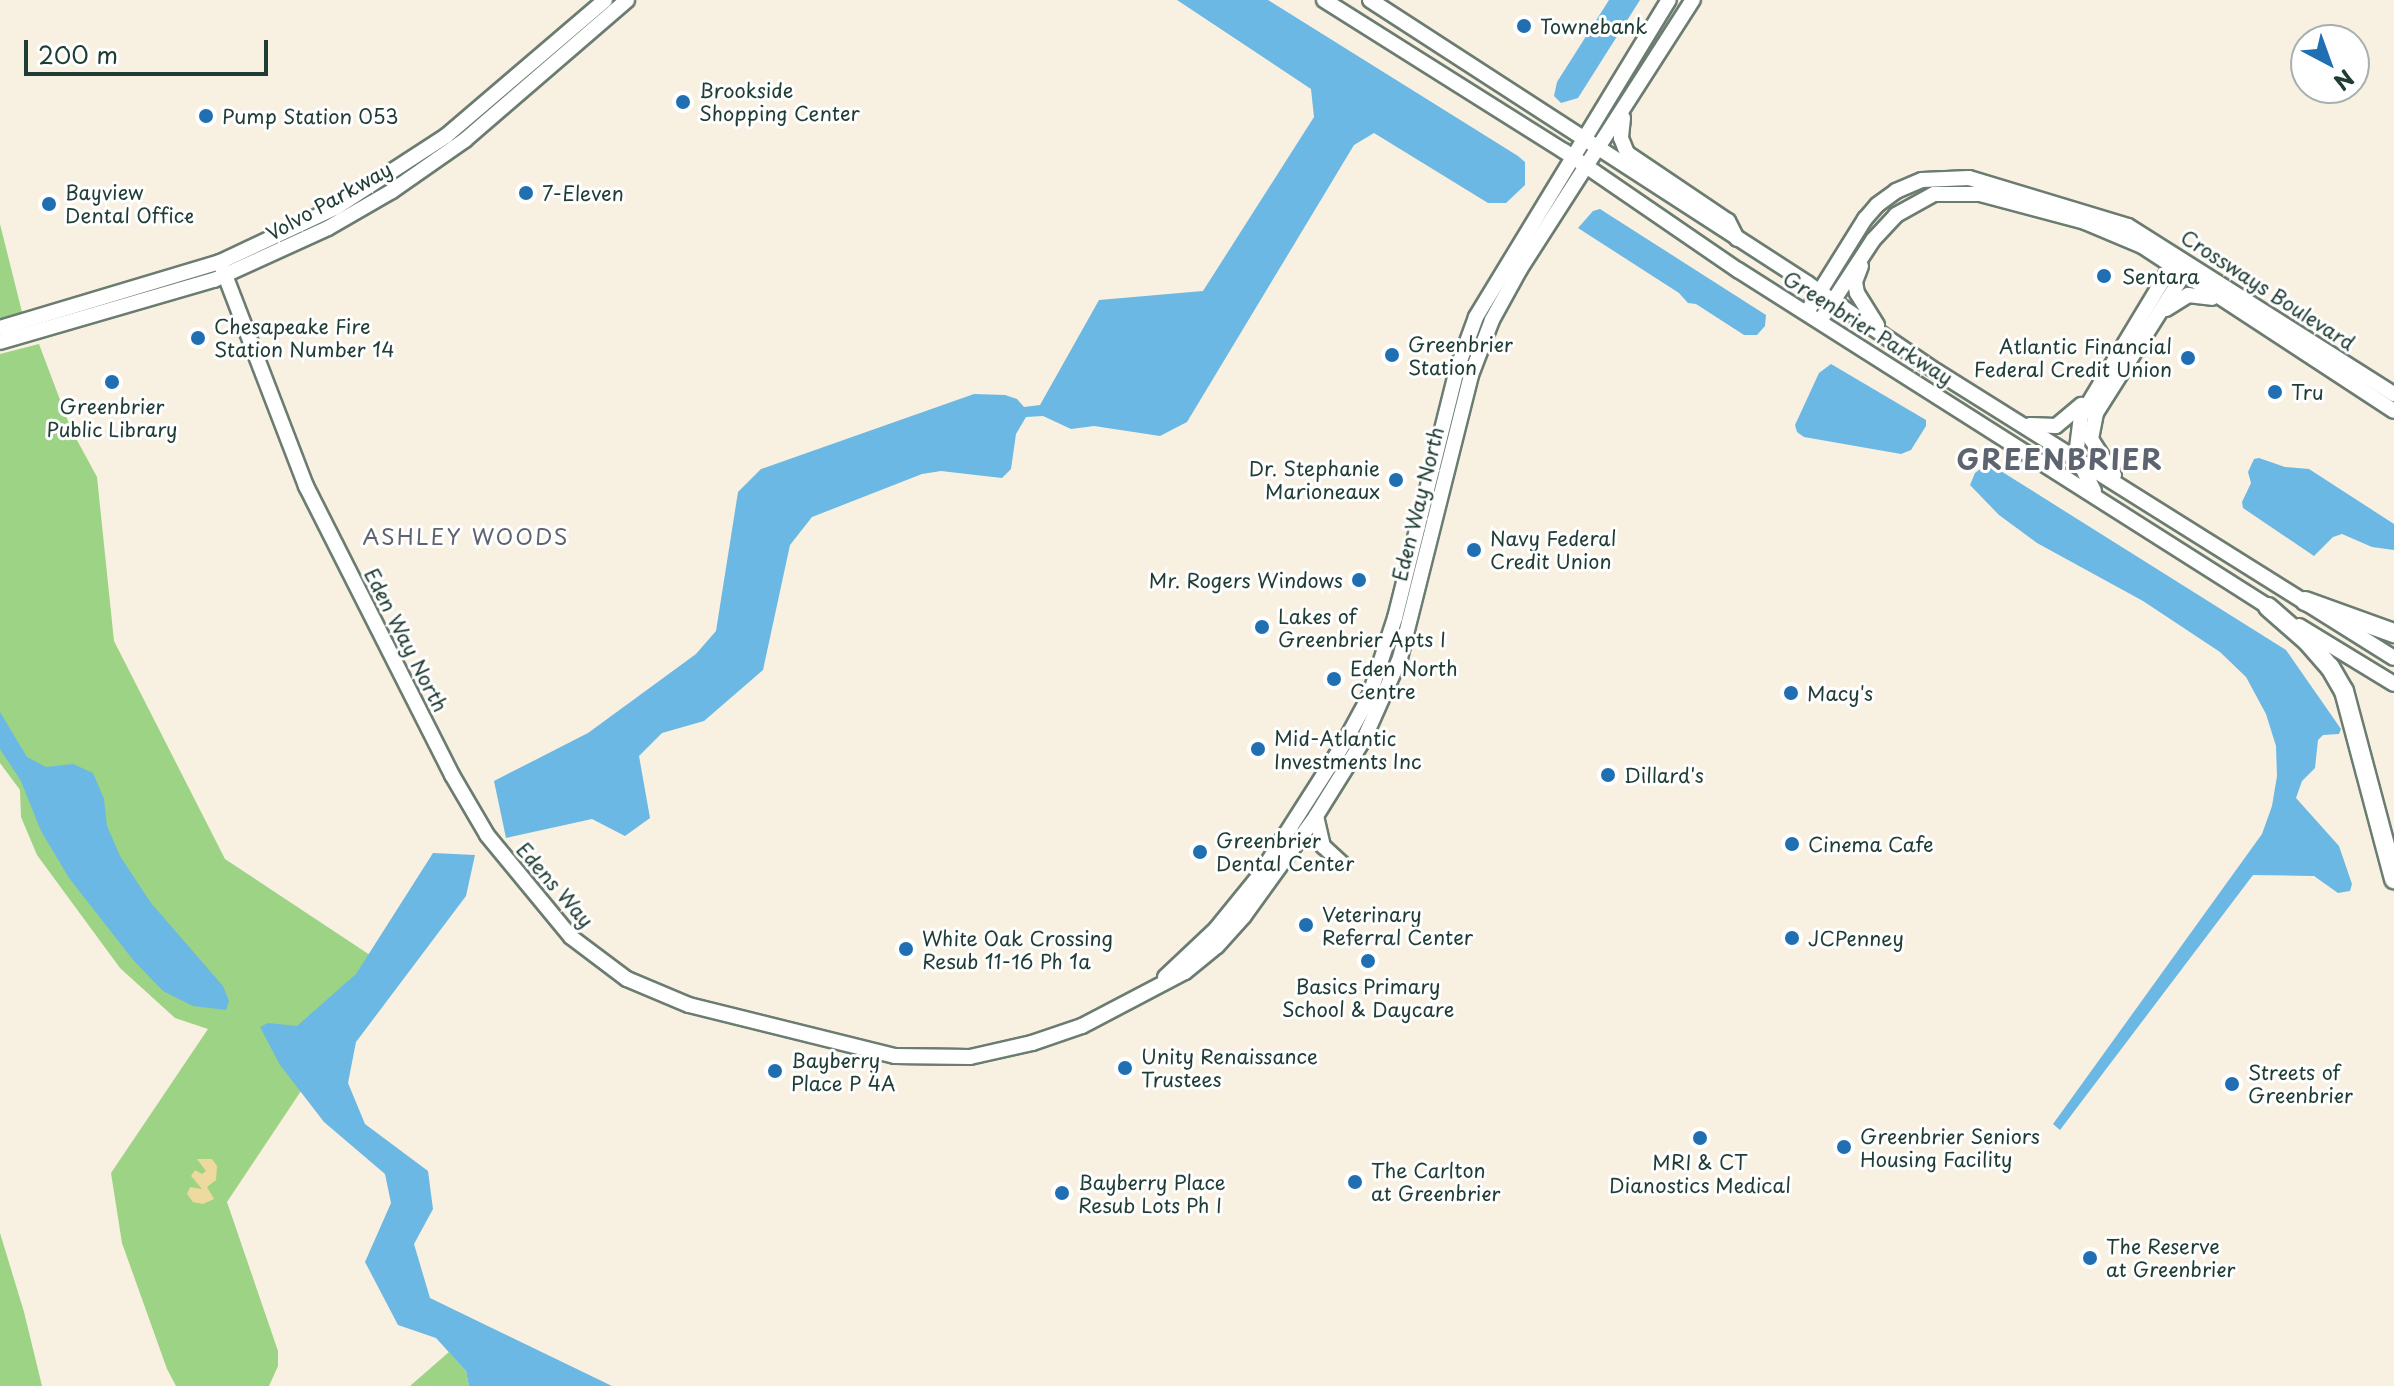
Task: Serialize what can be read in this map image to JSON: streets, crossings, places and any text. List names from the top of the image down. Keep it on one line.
{"streets":{"street":["Volvo Parkway","Crossways Boulevard","Greenbrier Parkway","Eden Way North","Edens Way"]},"crossings":[["Volvo Parkway","Eden Way North"],["Crossways Boulevard","Greenbrier Parkway"],["Greenbrier Parkway","Eden Way North"],["Eden Way North","Edens Way"]],"districts":["GREENBRIER","ASHLEY WOODS"],"places":["Townebank","Brookside Shopping Center","Pump Station 053","7-Eleven","Bayview Dental Office","Sentara","Chesapeake Fire Station Number 14","Greenbrier Station","Atlantic Financial Federal Credit Union","Greenbrier Public Library","Tru","Dr. Stephanie Marioneaux","Navy Federal Credit Union","Mr. Rogers Windows","Lakes of Greenbrier Apts I","Eden North Centre","Macy's","Mid-Atlantic Investments Inc","Dillard's","Cinema Cafe","Greenbrier Dental Center","Veterinary Referral Center","JCPenney","White Oak Crossing Resub 11-16 Ph 1a","Basics Primary School & Daycare","Unity Renaissance Trustees","Bayberry Place P 4A","Streets of Greenbrier","MRI & CT Dianostics Medical","Greenbrier Seniors Housing Facility","The Carlton at Greenbrier","Bayberry Place Resub Lots Ph I","The Reserve at Greenbrier"],"scale_bar":"200 m","north":"bottom right"}
